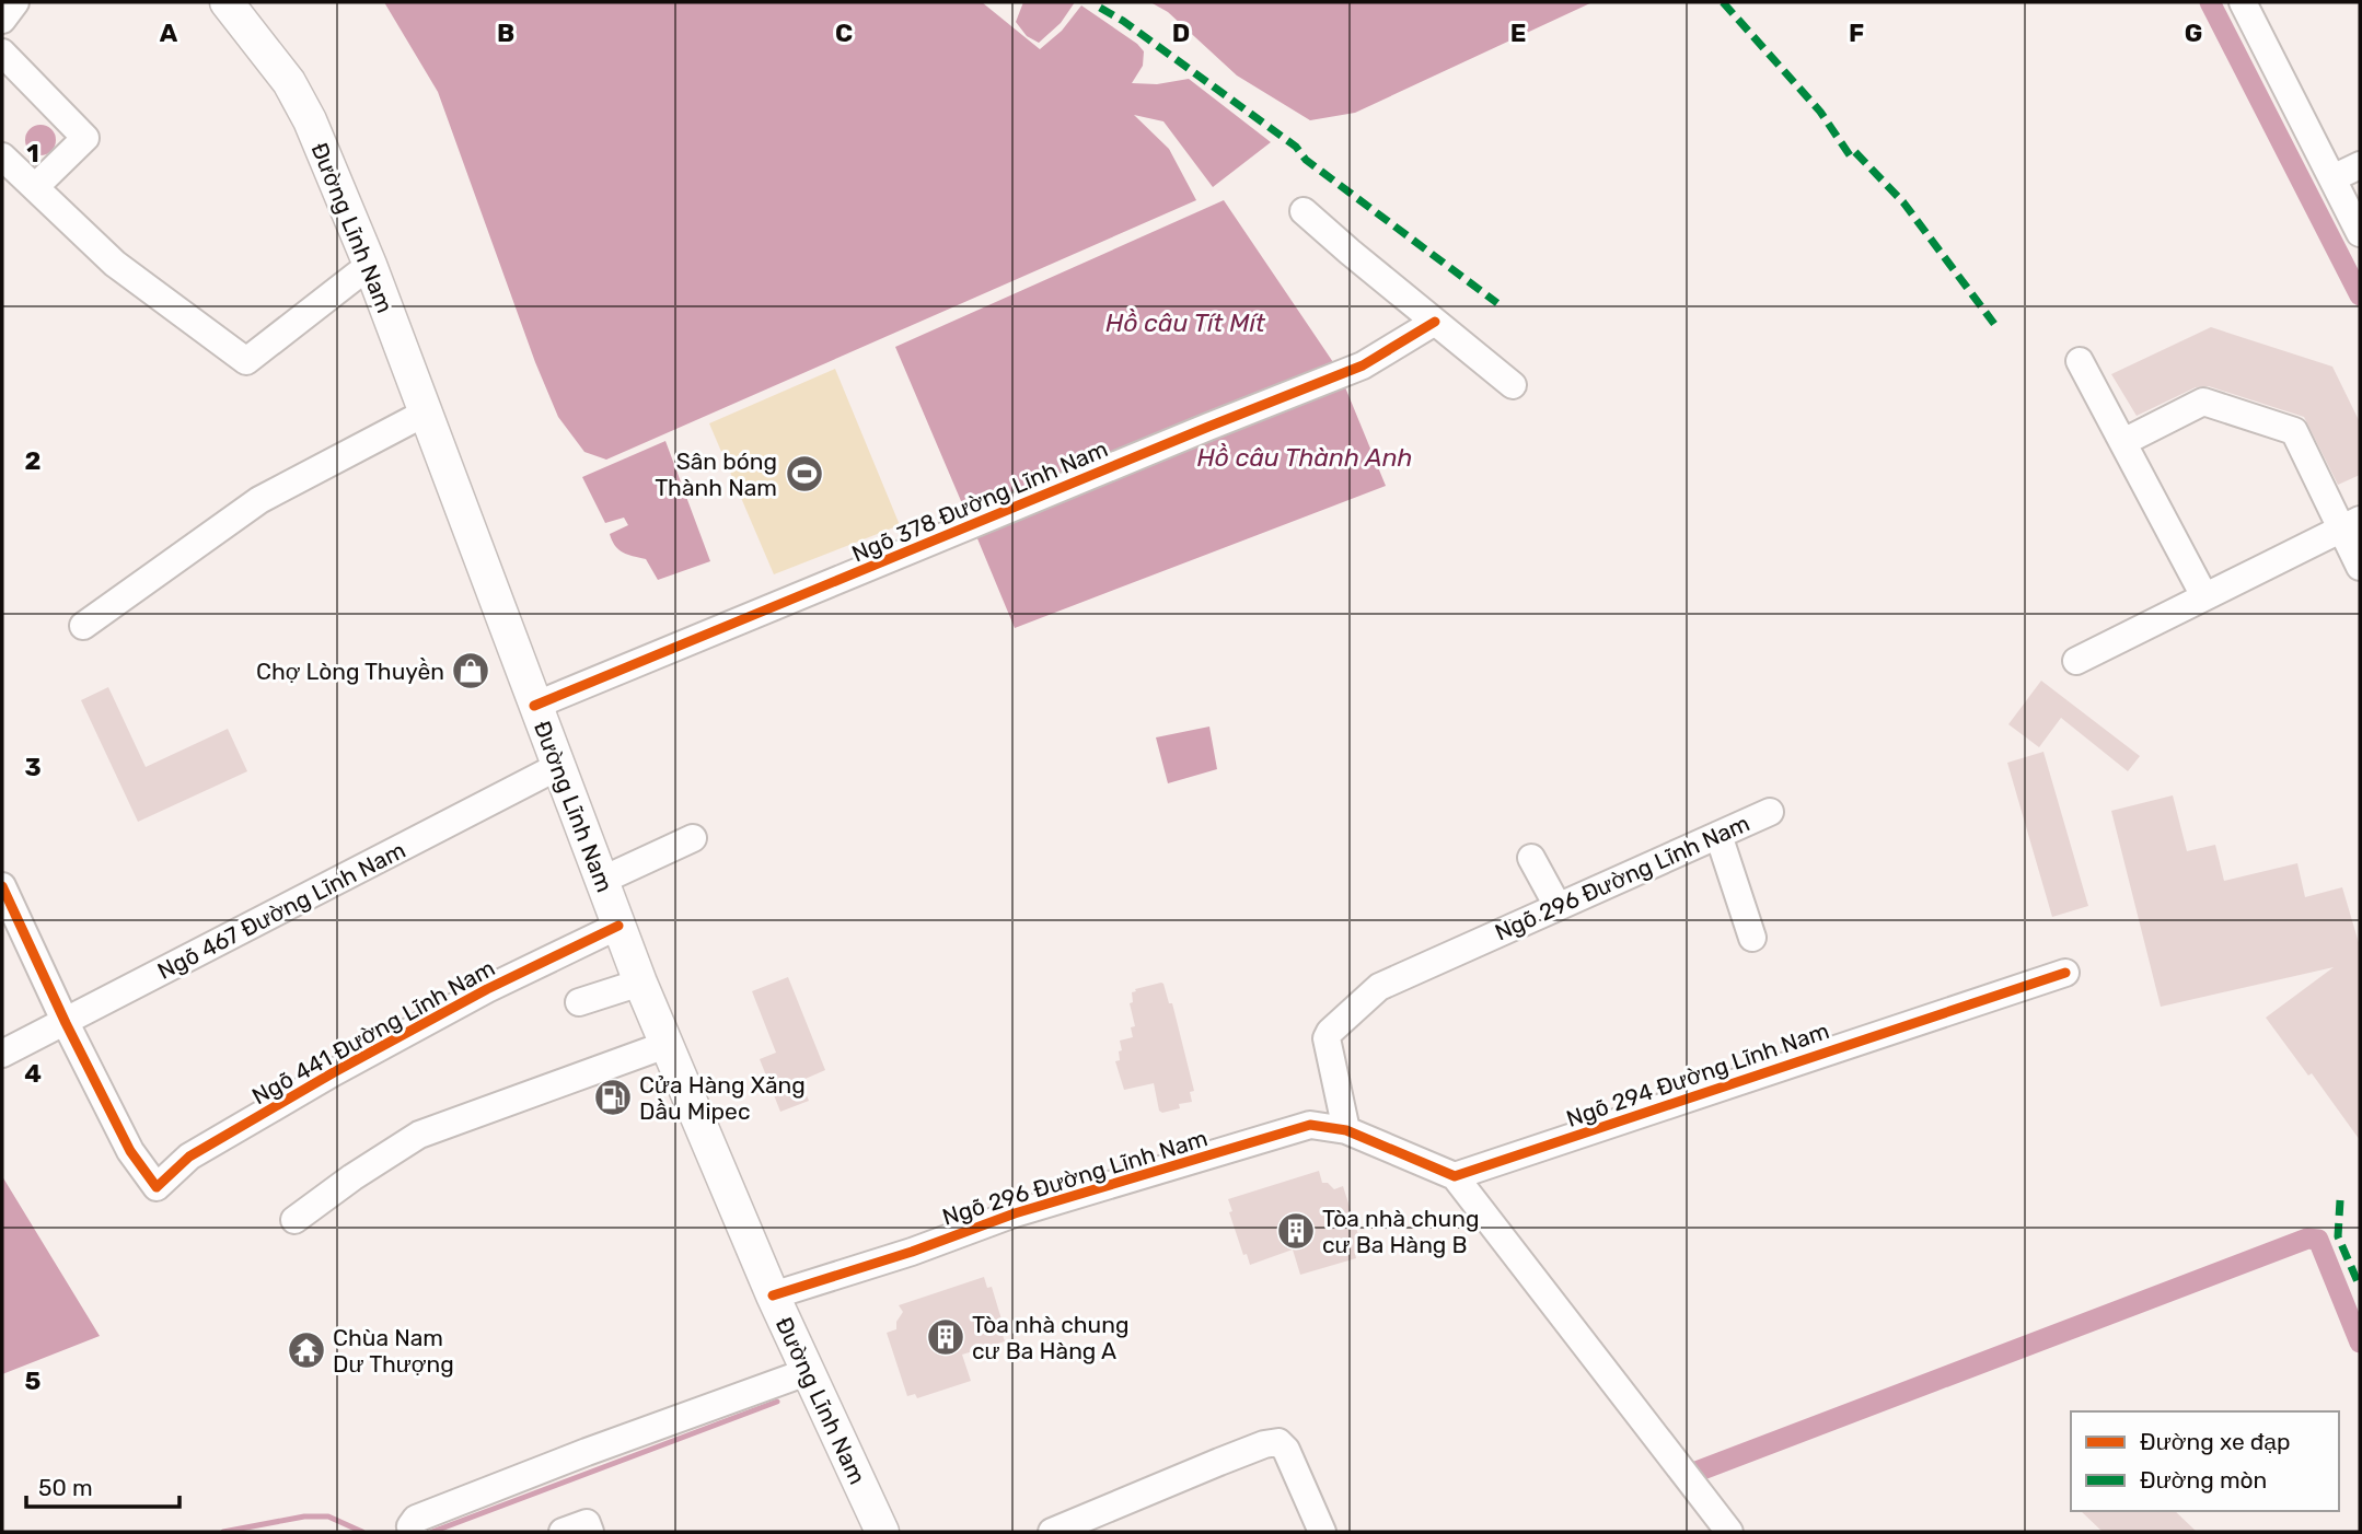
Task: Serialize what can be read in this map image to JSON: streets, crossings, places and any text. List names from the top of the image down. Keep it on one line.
{"streets":{"main road":["Đường Lĩnh Nam"],"street":["Ngõ 378 Đường Lĩnh Nam","Ngõ 296 Đường Lĩnh Nam","Ngõ 467 Đường Lĩnh Nam","Ngõ 441 Đường Lĩnh Nam","Ngõ 294 Đường Lĩnh Nam"]},"crossings":[["Đường Lĩnh Nam","Ngõ 378 Đường Lĩnh Nam"],["Đường Lĩnh Nam","Ngõ 296 Đường Lĩnh Nam"],["Đường Lĩnh Nam","Ngõ 467 Đường Lĩnh Nam"],["Đường Lĩnh Nam","Ngõ 441 Đường Lĩnh Nam"],["Ngõ 467 Đường Lĩnh Nam","Ngõ 441 Đường Lĩnh Nam"]],"water":["Hồ câu Tít Mít","Hồ câu Thành Anh"],"places":{"sports":["Sân bóng Thành Nam"],"shop":["Chợ Lòng Thuyền"],"fuel station":["Cửa Hàng Xăng Dầu Mipec"],"building":["Tòa nhà chung cư Ba Hàng B","Tòa nhà chung cư Ba Hàng A"],"temple":["Chùa Nam Dư Thượng"]},"legend":["Đường xe đạp","Đường mòn"],"scale_bar":"50 m","grid":{"columns":["A","B","C","D","E","F","G"],"rows":["1","2","3","4","5"]}}
